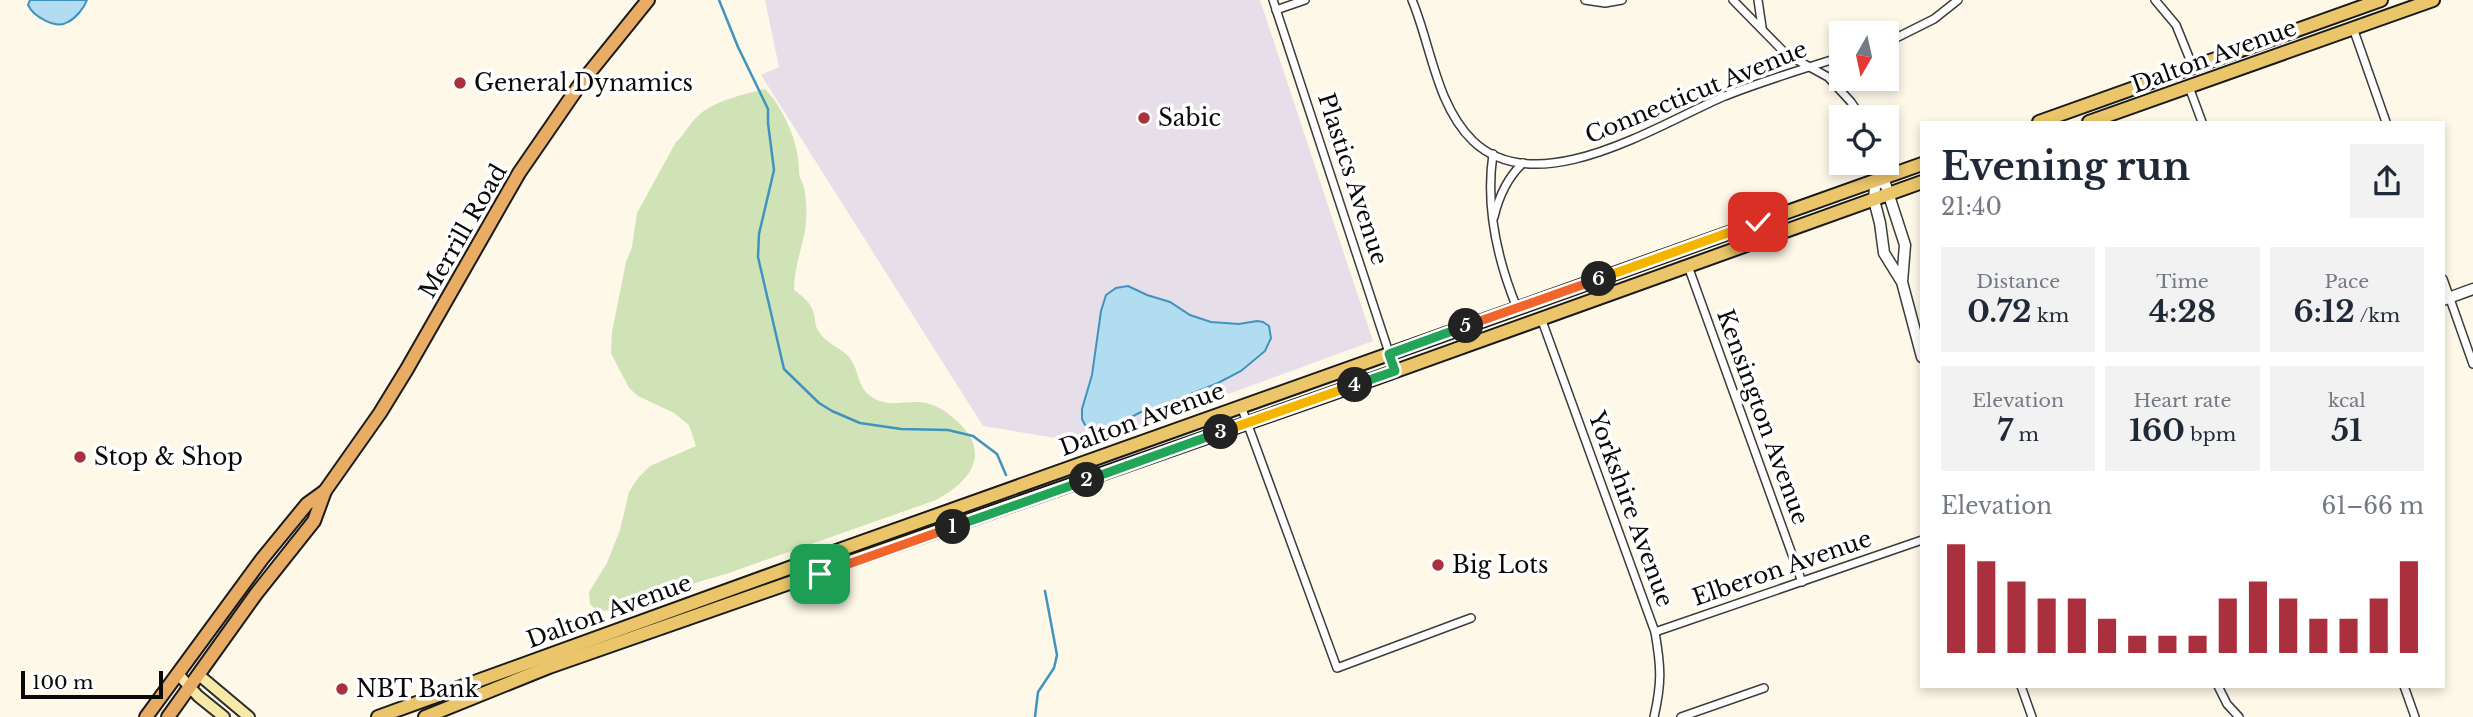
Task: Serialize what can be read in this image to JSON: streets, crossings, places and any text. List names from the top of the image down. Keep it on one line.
{"streets":{"highway":["Merrill Road"],"main road":["Dalton Avenue"],"street":["Connecticut Avenue","Plastics Avenue","Kensington Avenue","Yorkshire Avenue","Elberon Avenue"]},"crossings":[["Dalton Avenue","Plastics Avenue"],["Dalton Avenue","Kensington Avenue"],["Dalton Avenue","Yorkshire Avenue"],["Kensington Avenue","Elberon Avenue"],["Yorkshire Avenue","Elberon Avenue"]],"places":["General Dynamics","Sabic","Stop & Shop","Big Lots","NBT Bank"],"scale_bar":"100 m","north":"bottom","page":{"heading":["Evening run","21:40"],"stats":[["Distance","0.72 km"],["Time","4:28"],["Pace","6:12 /km"],["Elevation","7 m"],["Heart rate","160 bpm"],["kcal","51"]],"pins":["6","5","4","3","2","1"],"chart":["Elevation","61–66 m"],"scale":"100 m"}}
